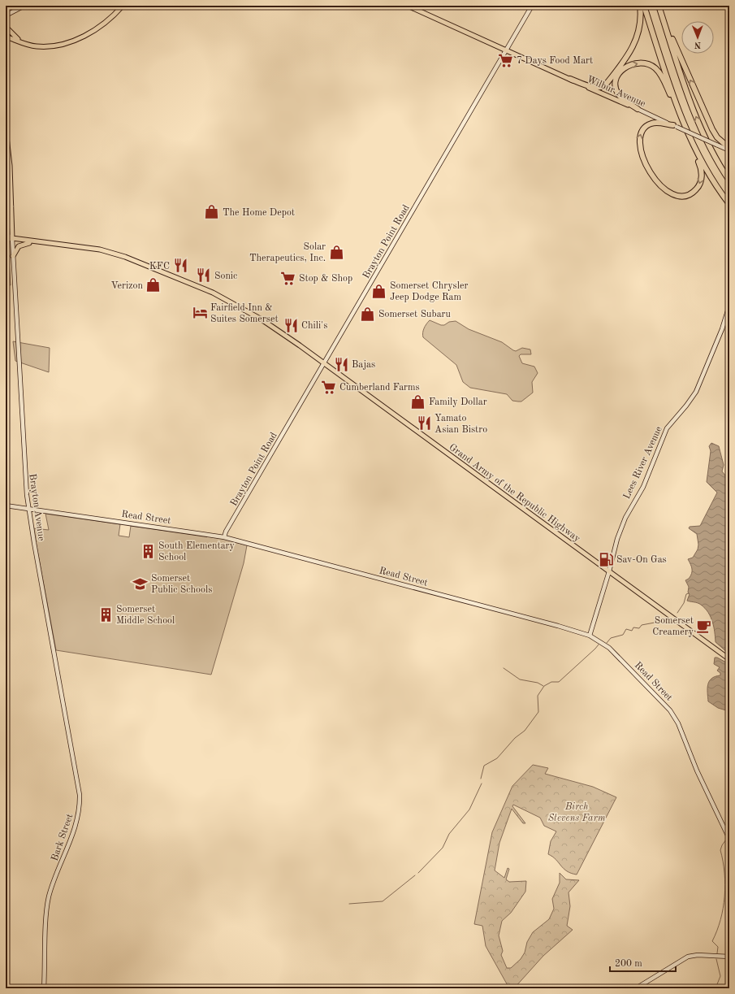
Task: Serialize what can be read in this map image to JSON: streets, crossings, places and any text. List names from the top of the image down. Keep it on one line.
{"streets":{"main road":["Wilbur Avenue","Brayton Point Road","Lees River Avenue","Grand Army of the Republic Highway","Brayton Avenue","Read Street","Bark Street"]},"crossings":[["Wilbur Avenue","Brayton Point Road"],["Brayton Point Road","Grand Army of the Republic Highway"],["Brayton Point Road","Read Street"],["Lees River Avenue","Grand Army of the Republic Highway"],["Lees River Avenue","Read Street"],["Grand Army of the Republic Highway","Brayton Avenue"],["Brayton Avenue","Read Street"],["Brayton Avenue","Bark Street"]],"parks":["Birch Stevens Farm"],"places":{"supermarket":["7 Days Food Mart","Stop & Shop","Cumberland Farms"],"shop":["The Home Depot","Solar Therapeutics, Inc.","Verizon","Somerset Chrysler Jeep Dodge Ram","Somerset Subaru","Family Dollar"],"restaurant":["KFC","Sonic","Chili's","Bajas","Yamato Asian Bistro"],"hotel":["Fairfield Inn & Suites Somerset"],"building":["South Elementary School","Somerset Middle School"],"fuel station":["Sav-On Gas"],"school or university":["Somerset Public Schools"],"cafe":["Somerset Creamery"]},"scale_bar":"200 m","north":"bottom"}
